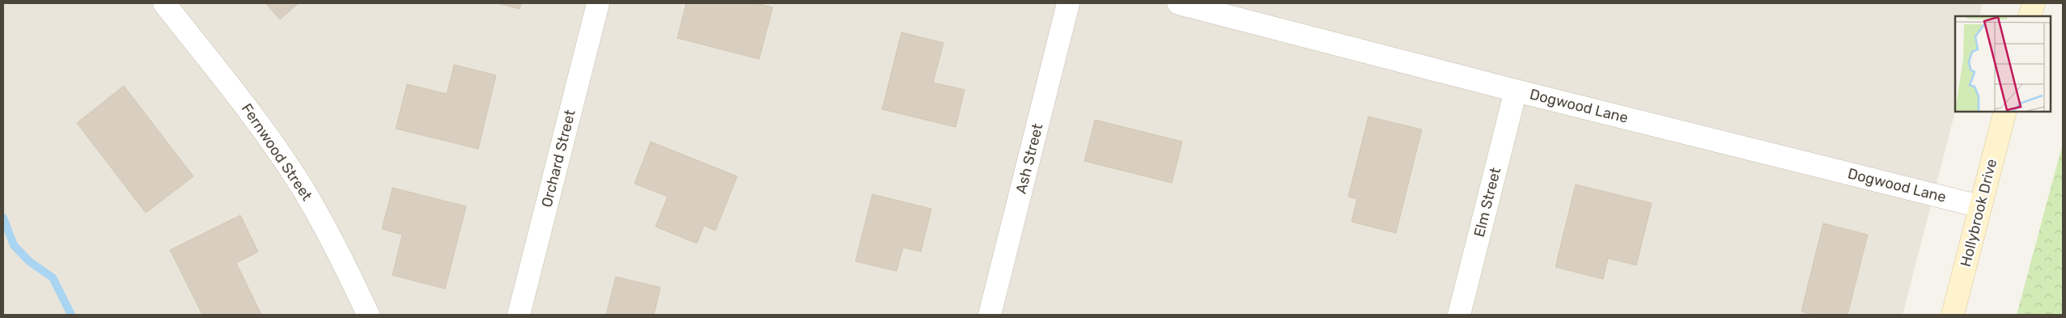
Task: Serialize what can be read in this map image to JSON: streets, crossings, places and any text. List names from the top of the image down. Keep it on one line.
{"streets":{"main road":["Hollybrook Drive"],"street":["Dogwood Lane","Fernwood Street","Orchard Street","Ash Street","Elm Street"]},"crossings":[["Dogwood Lane","Elm Street"],["Dogwood Lane","Hollybrook Drive"]]}
